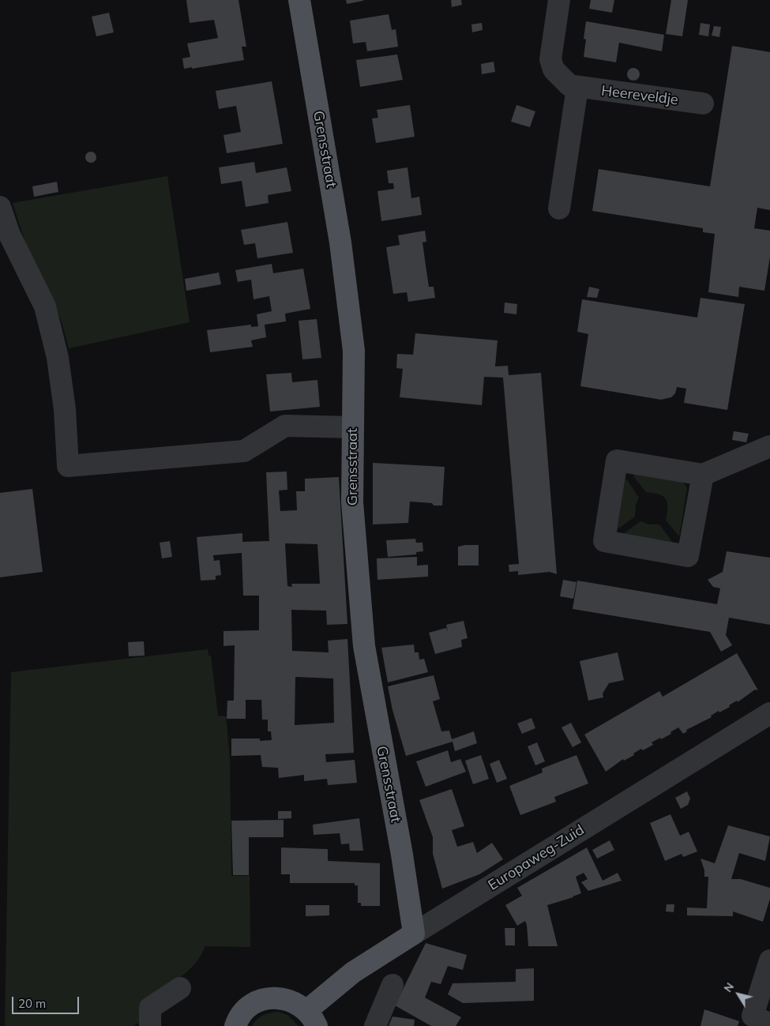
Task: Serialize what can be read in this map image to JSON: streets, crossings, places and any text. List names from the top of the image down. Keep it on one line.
{"streets":{"main road":["Grensstraat","Europaweg-Zuid"],"street":["Heereveldje"]},"crossings":[["Grensstraat","Europaweg-Zuid"]],"scale_bar":"20 m","north":"top left"}
